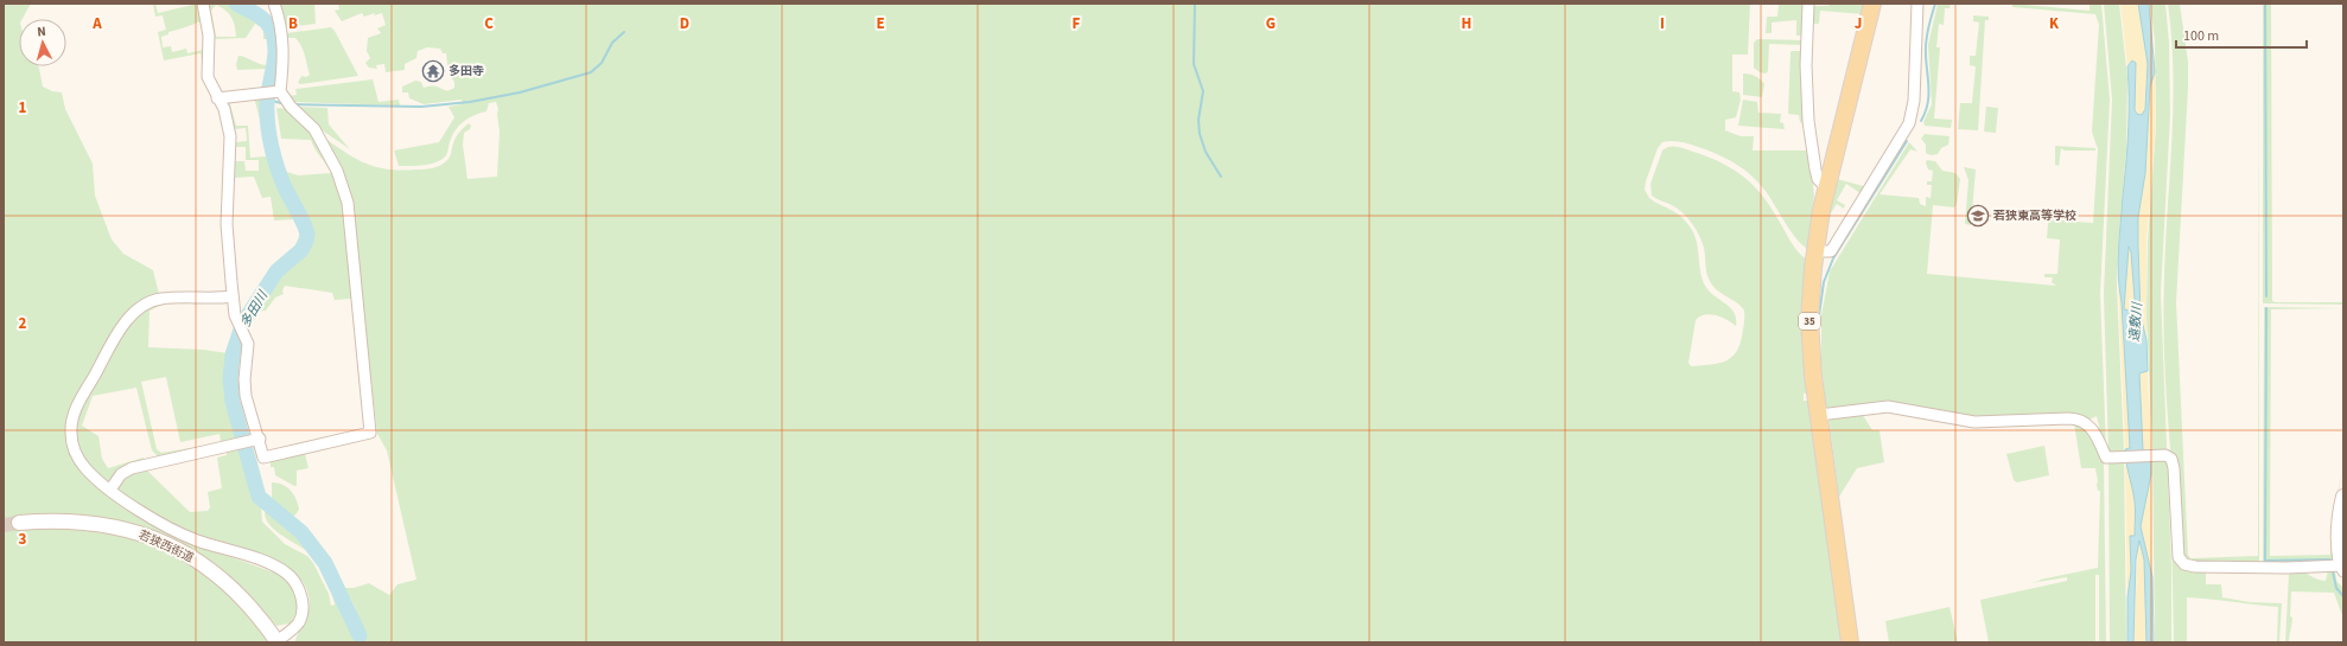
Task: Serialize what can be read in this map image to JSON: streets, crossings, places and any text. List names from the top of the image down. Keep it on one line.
{"streets":{"main road":["35"],"street":["若狭西街道"]},"water":["多田川","遠敷川"],"places":{"temple":["多田寺"],"school or university":["若狭東高等学校"]},"scale_bar":"100 m","north":"top","grid":{"columns":["A","B","C","D","E","F","G","H","I","J","K"],"rows":["1","2","3"]}}
